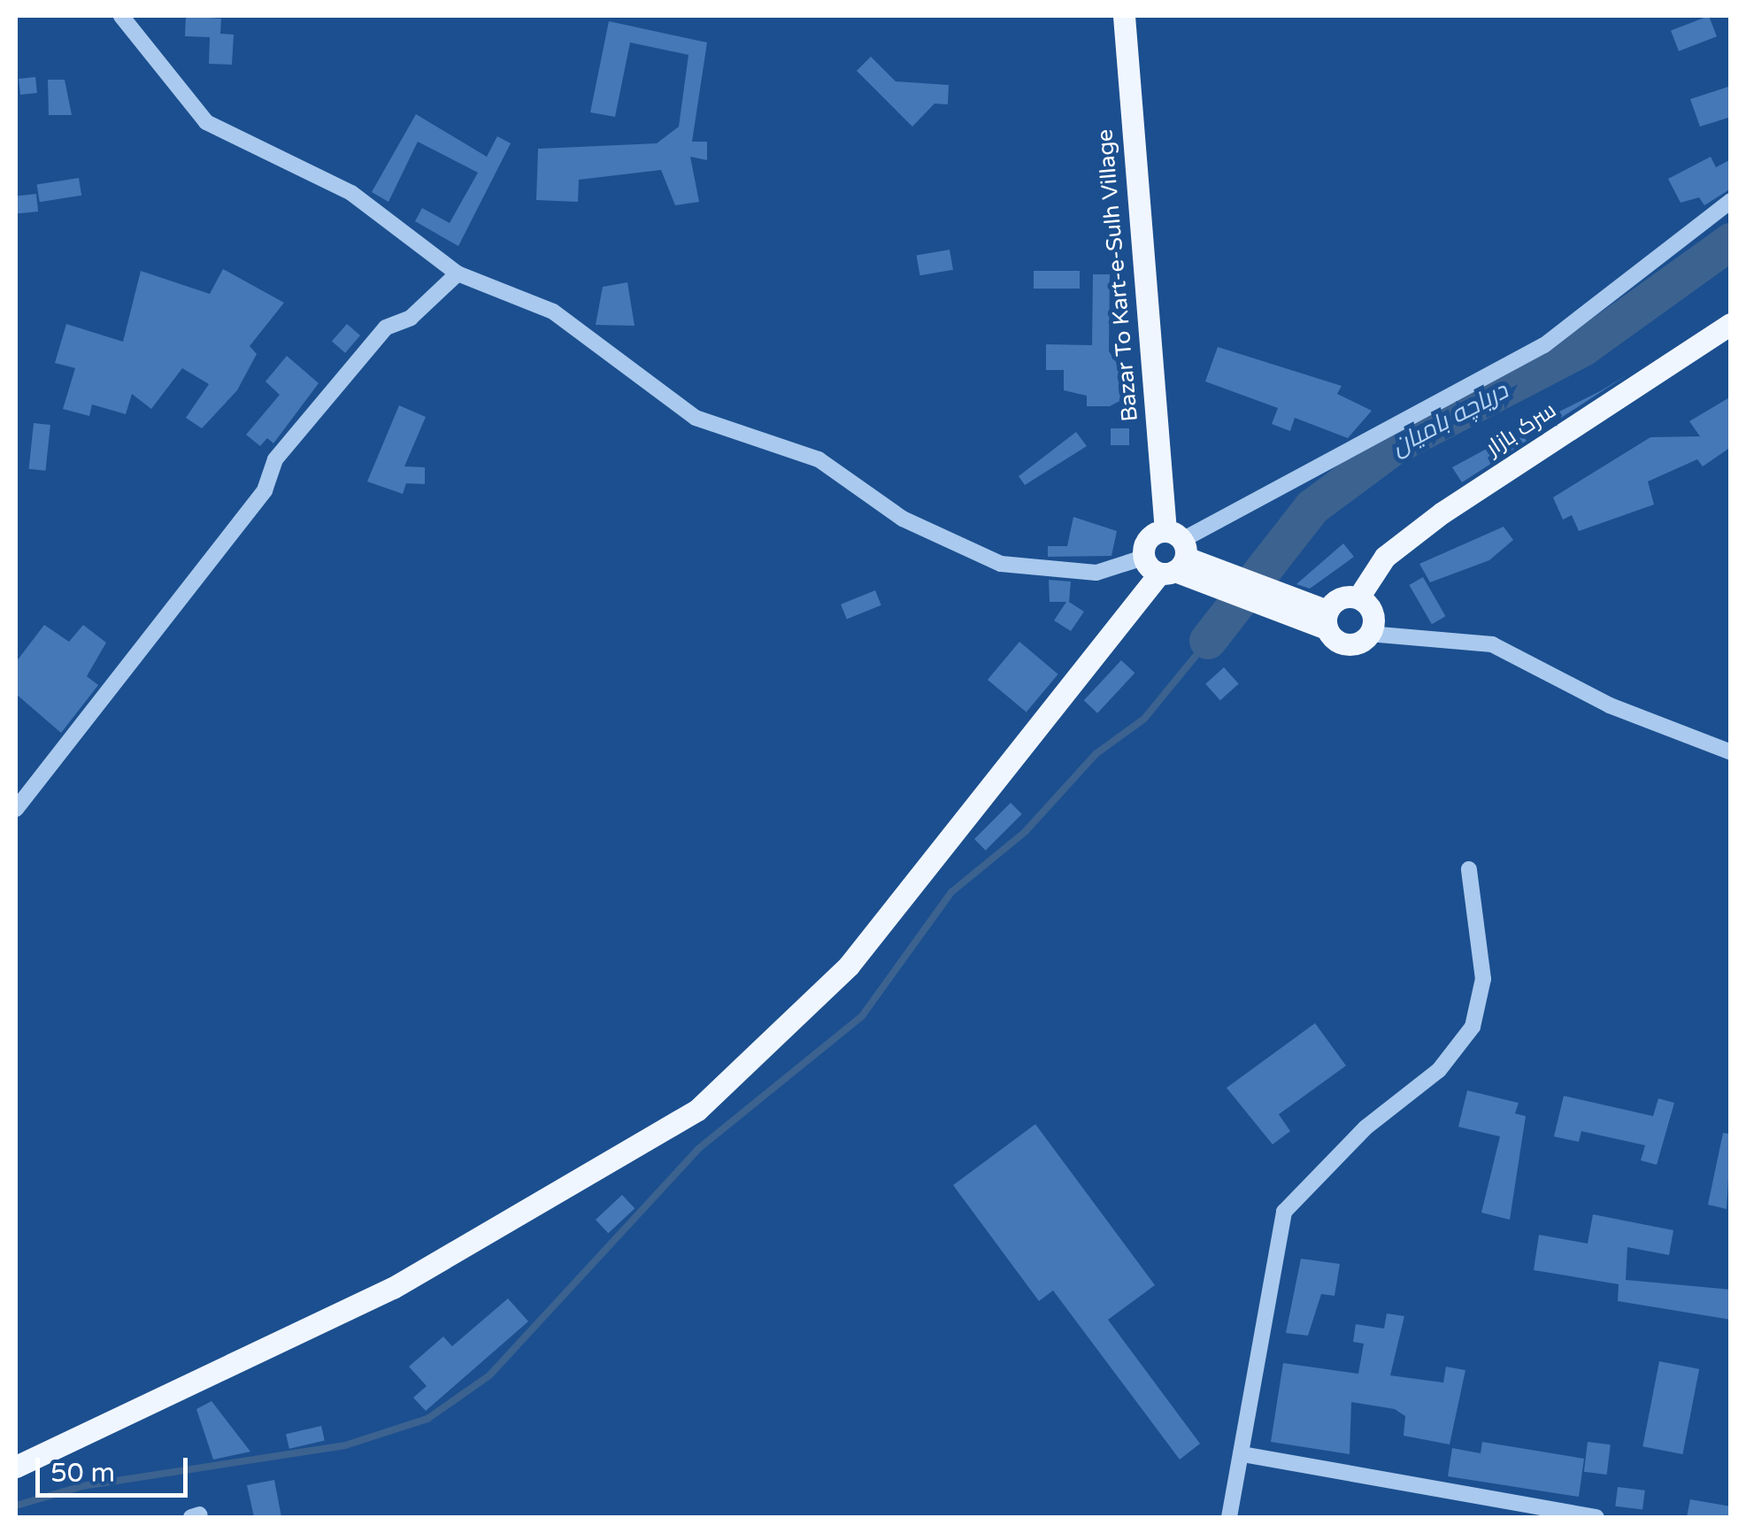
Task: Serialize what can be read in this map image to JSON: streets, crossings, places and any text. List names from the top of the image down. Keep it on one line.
{"streets":{"main road":["Bazar To Kart-e-Sulh Village","سرک بازار"]},"water":["دریاچه بامیان"],"scale_bar":"50 m"}
